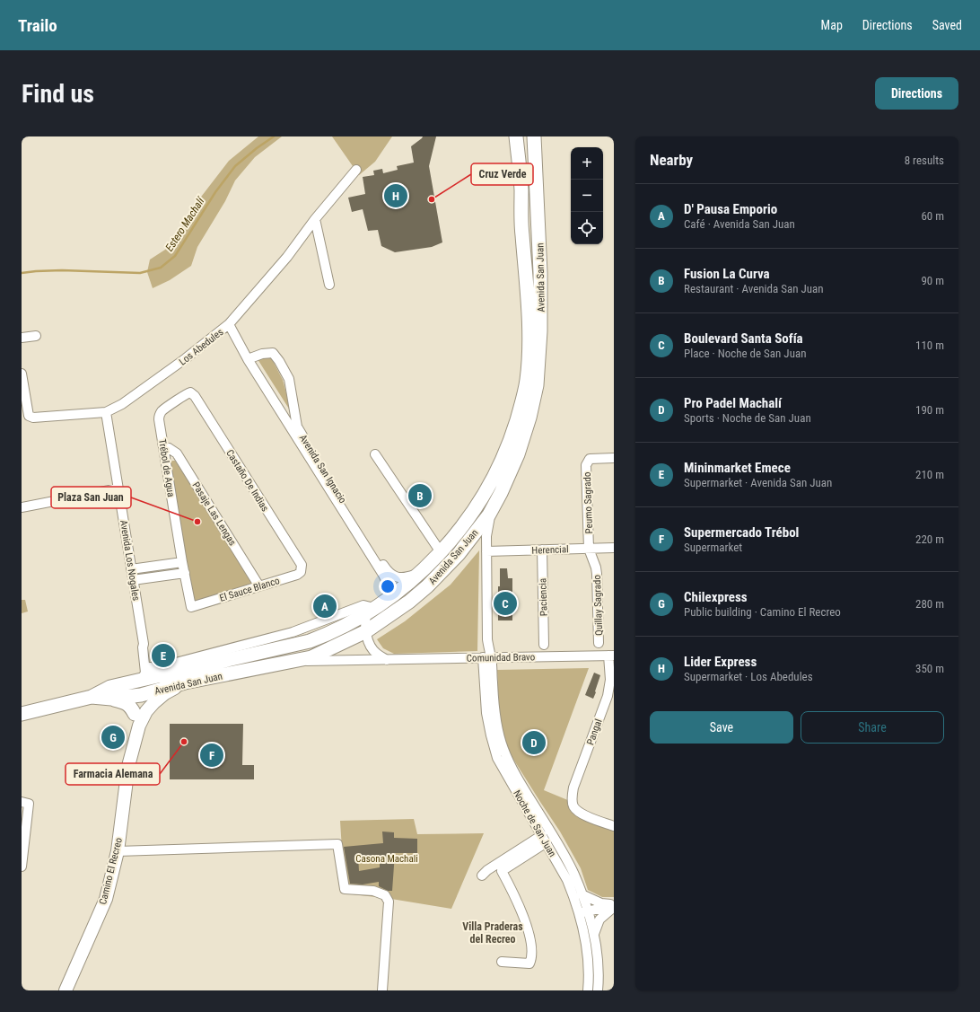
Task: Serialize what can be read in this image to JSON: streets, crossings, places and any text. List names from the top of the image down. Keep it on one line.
{"streets":{"main road":["Avenida San Juan","Camino El Recreo"],"street":["Los Abedules","Trébol de Agua","Avenida San Ignacio","Castaño De Indias","Peumo Sagrado","Pasaje Las Lengas","Herencial","Avenida Los Nogales","El Sauce Blanco","Paciencia","Quillay Sagrado","Comunidad Bravo","Pangal","Noche de San Juan"]},"crossings":[["Avenida San Juan","Avenida San Ignacio"],["Avenida San Juan","Avenida Los Nogales"],["Avenida San Juan","Comunidad Bravo"],["Avenida San Juan","Noche de San Juan"],["Avenida San Juan","Camino El Recreo"],["Los Abedules","Avenida San Ignacio"],["Los Abedules","Avenida Los Nogales"],["Trébol de Agua","Castaño De Indias"],["Trébol de Agua","Pasaje Las Lengas"],["Trébol de Agua","El Sauce Blanco"],["Castaño De Indias","El Sauce Blanco"],["Peumo Sagrado","Herencial"],["Peumo Sagrado","Quillay Sagrado"],["Pasaje Las Lengas","El Sauce Blanco"],["Herencial","Paciencia"],["Herencial","Quillay Sagrado"],["Herencial","Noche de San Juan"],["Avenida Los Nogales","Camino El Recreo"],["Comunidad Bravo","Pangal"],["Comunidad Bravo","Noche de San Juan"]],"districts":["Villa Praderas del Recreo"],"water":["Estero Machalí"],"parks":["Casona Machali"],"places":["Cruz Verde","Plaza San Juan","Farmacia Alemana"],"page":{"header":"Trailo","nav":["Map","Directions","Saved"],"buttons":["Directions",["Save","Share"]],"title":"Find us","heading":["Nearby","8 results"],"map_buttons":["+","−"],"pins":["H","B","C","A","E","G","D","F"],"list":[{"mark":"A","name":"D' Pausa Emporio","note":"Café · Avenida San Juan","value":"60 m"},{"mark":"B","name":"Fusion La Curva","note":"Restaurant · Avenida San Juan","value":"90 m"},{"mark":"C","name":"Boulevard Santa Sofía","note":"Place · Noche de San Juan","value":"110 m"},{"mark":"D","name":"Pro Padel Machalí","note":"Sports · Noche de San Juan","value":"190 m"},{"mark":"E","name":"Mininmarket Emece","note":"Supermarket · Avenida San Juan","value":"210 m"},{"mark":"F","name":"Supermercado Trébol","note":"Supermarket","value":"220 m"},{"mark":"G","name":"Chilexpress","note":"Public building · Camino El Recreo","value":"280 m"},{"mark":"H","name":"Lider Express","note":"Supermarket · Los Abedules","value":"350 m"}]}}
